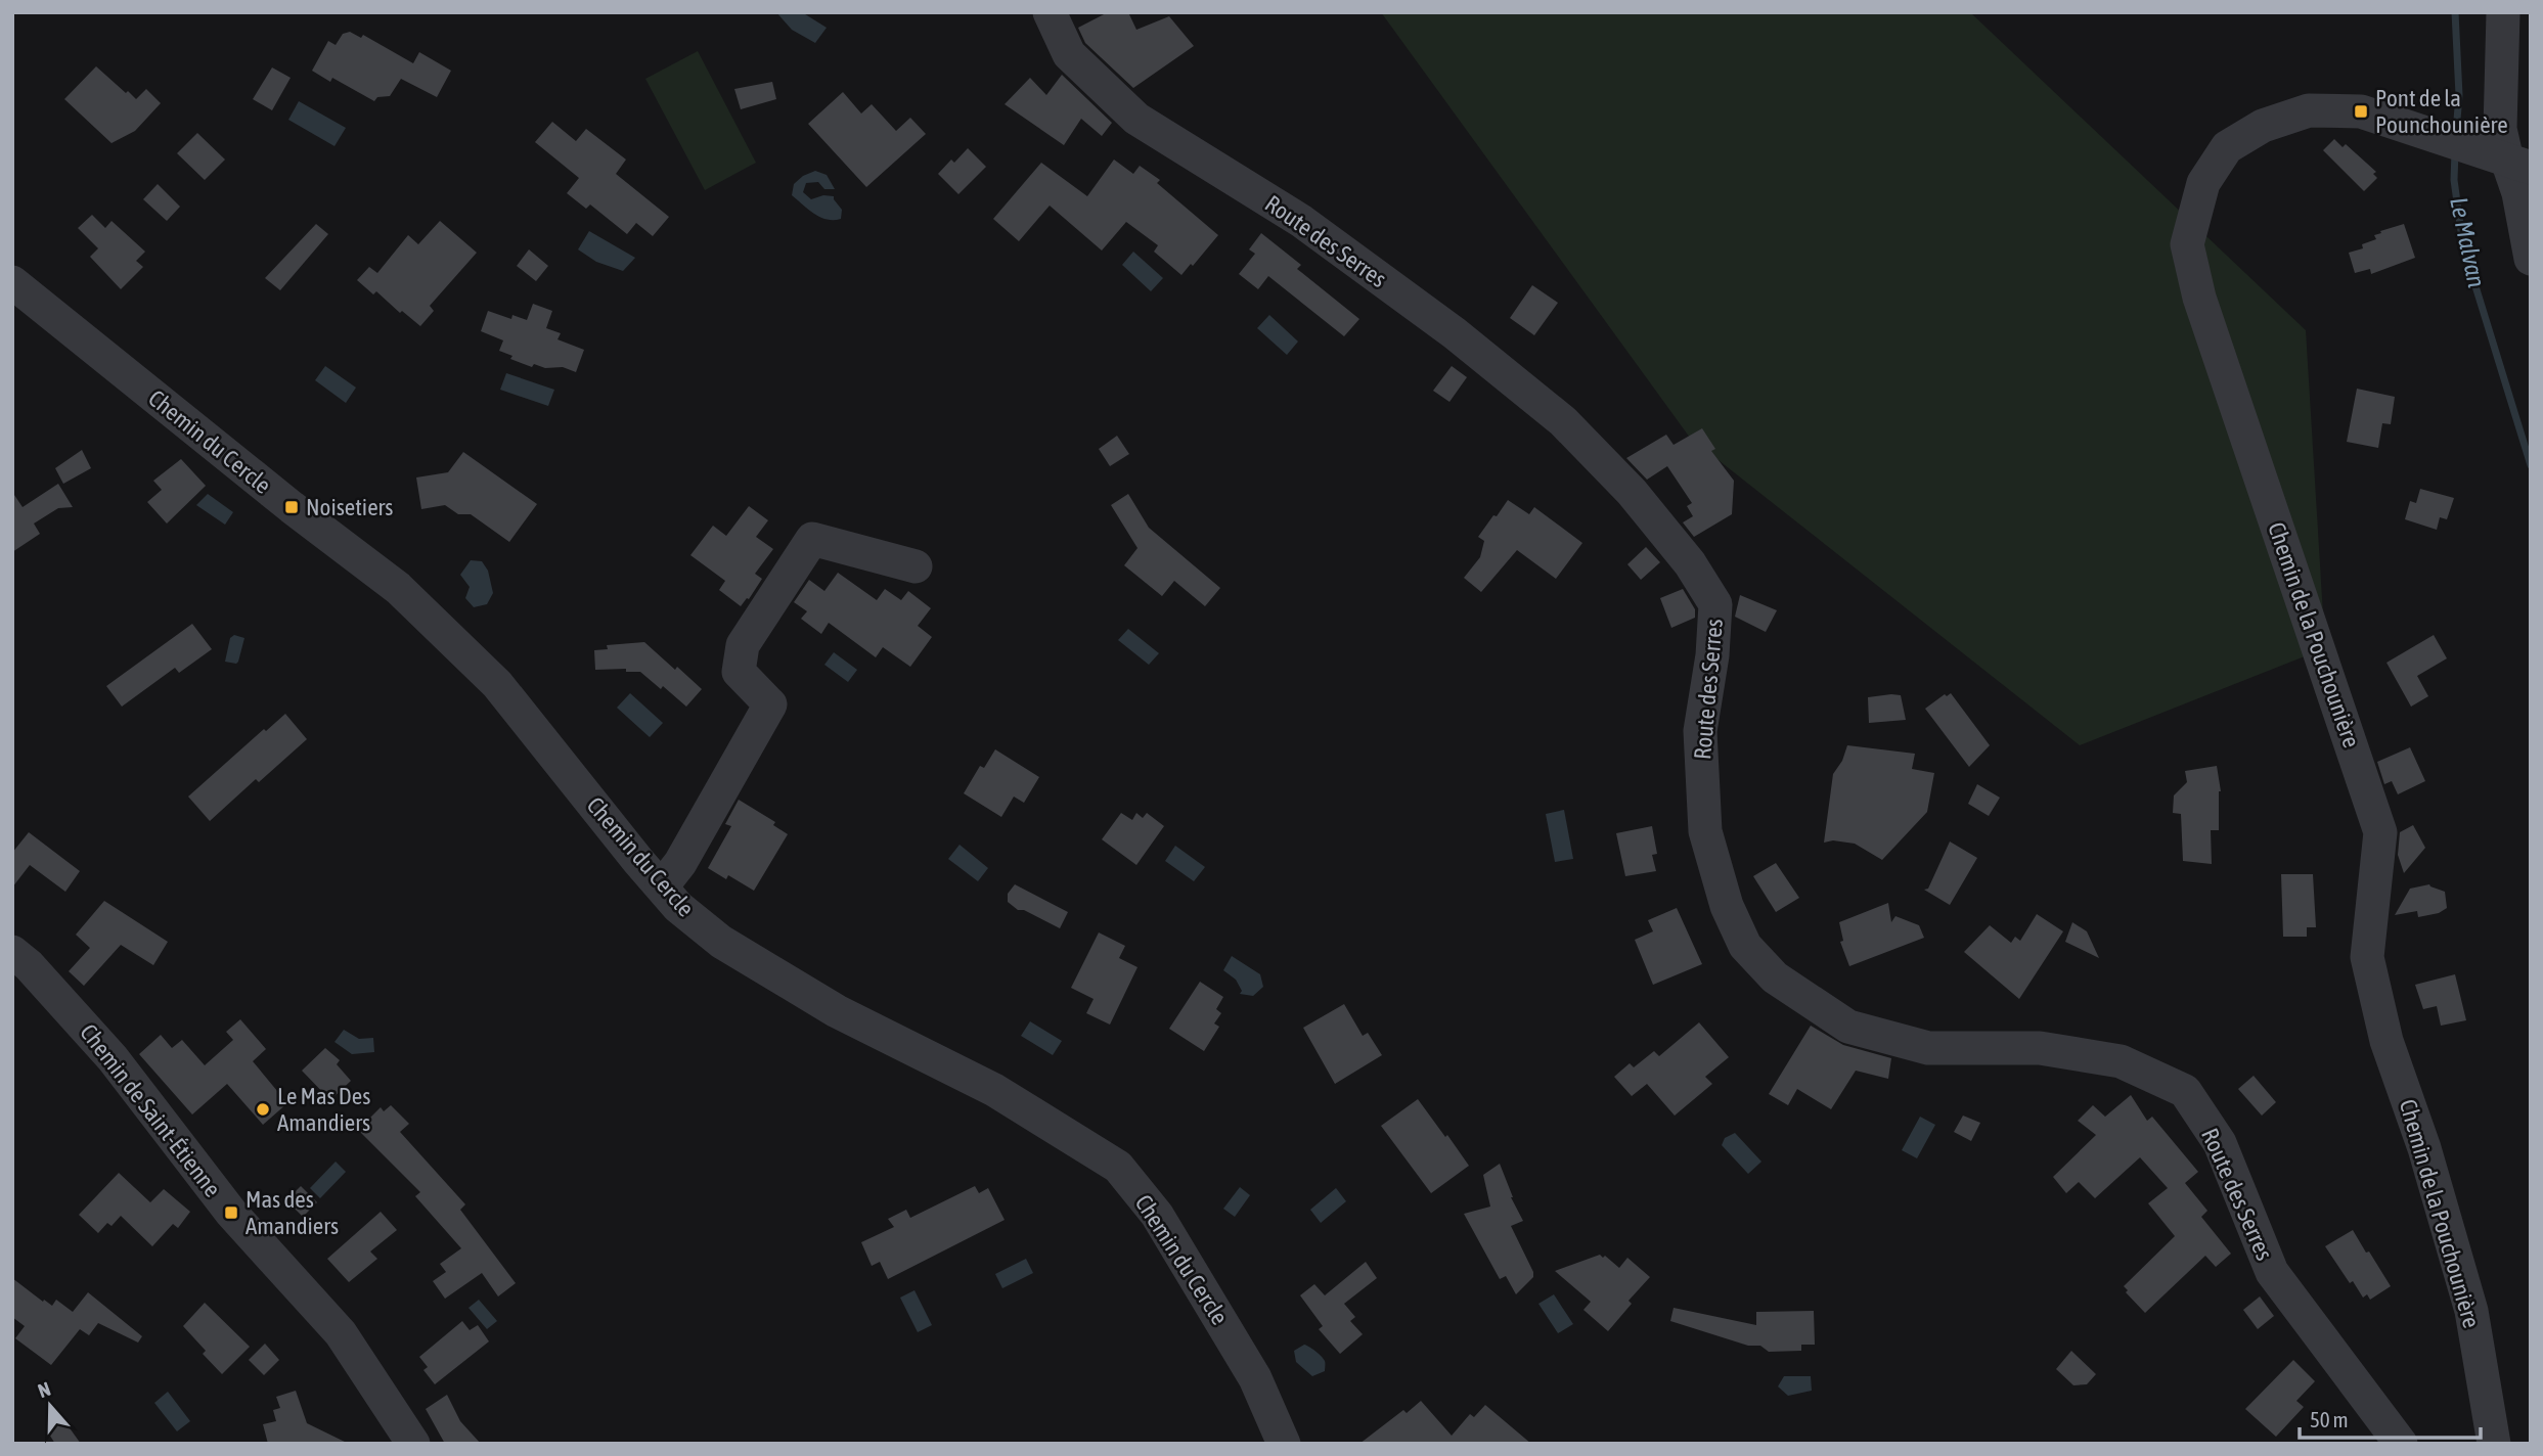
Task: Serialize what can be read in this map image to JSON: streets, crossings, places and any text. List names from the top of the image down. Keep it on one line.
{"streets":{"street":["Route des Serres","Chemin du Cercle","Chemin de la Pouchounière","Chemin de Saint-Étienne"]},"water":["Le Malvan"],"places":{"transit":["Pont de la Pounchounière","Noisetiers","Mas des Amandiers"],"other":["Le Mas Des Amandiers"]},"scale_bar":"50 m","north":"top"}
